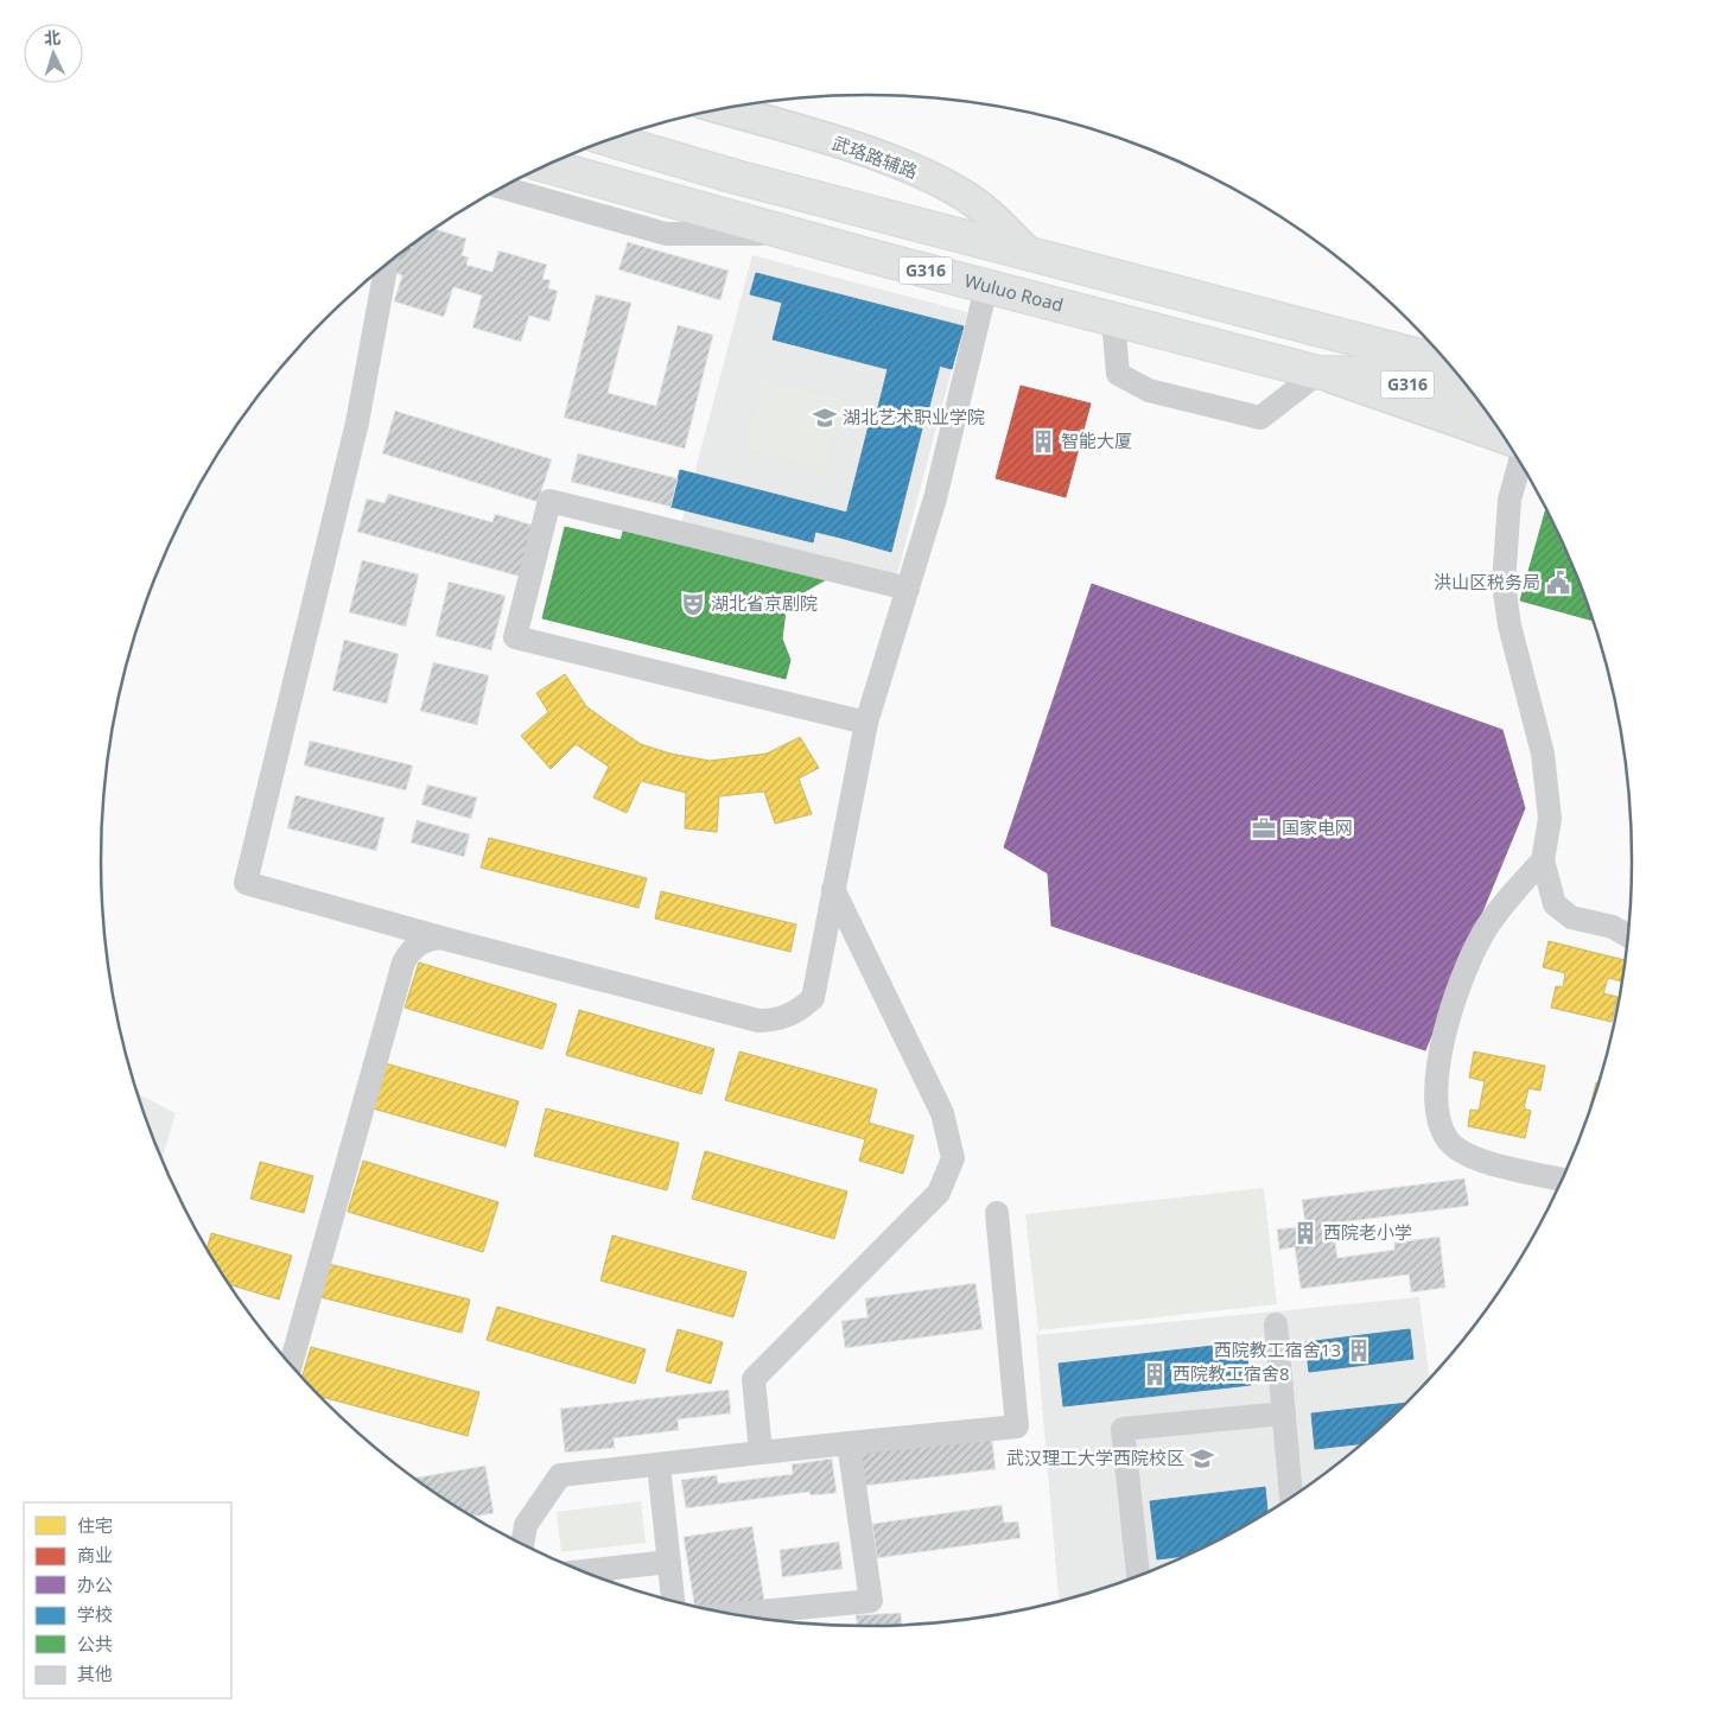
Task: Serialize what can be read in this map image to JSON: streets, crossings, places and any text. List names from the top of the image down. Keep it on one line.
{"streets":{"highway":["G316","Wuluo Road"],"main road":["武珞路辅路"]},"crossings":[["武珞路辅路","G316"]],"places":{"school or university":["湖北艺术职业学院","武汉理工大学西院校区"],"building":["智能大厦","西院老小学","西院教工宿舍13","西院教工宿舍8"],"public building":["洪山区税务局"],"theatre":["湖北省京剧院"],"office":["国家电网"]},"legend":["住宅","商业","办公","学校","公共","其他"],"north":"top"}
